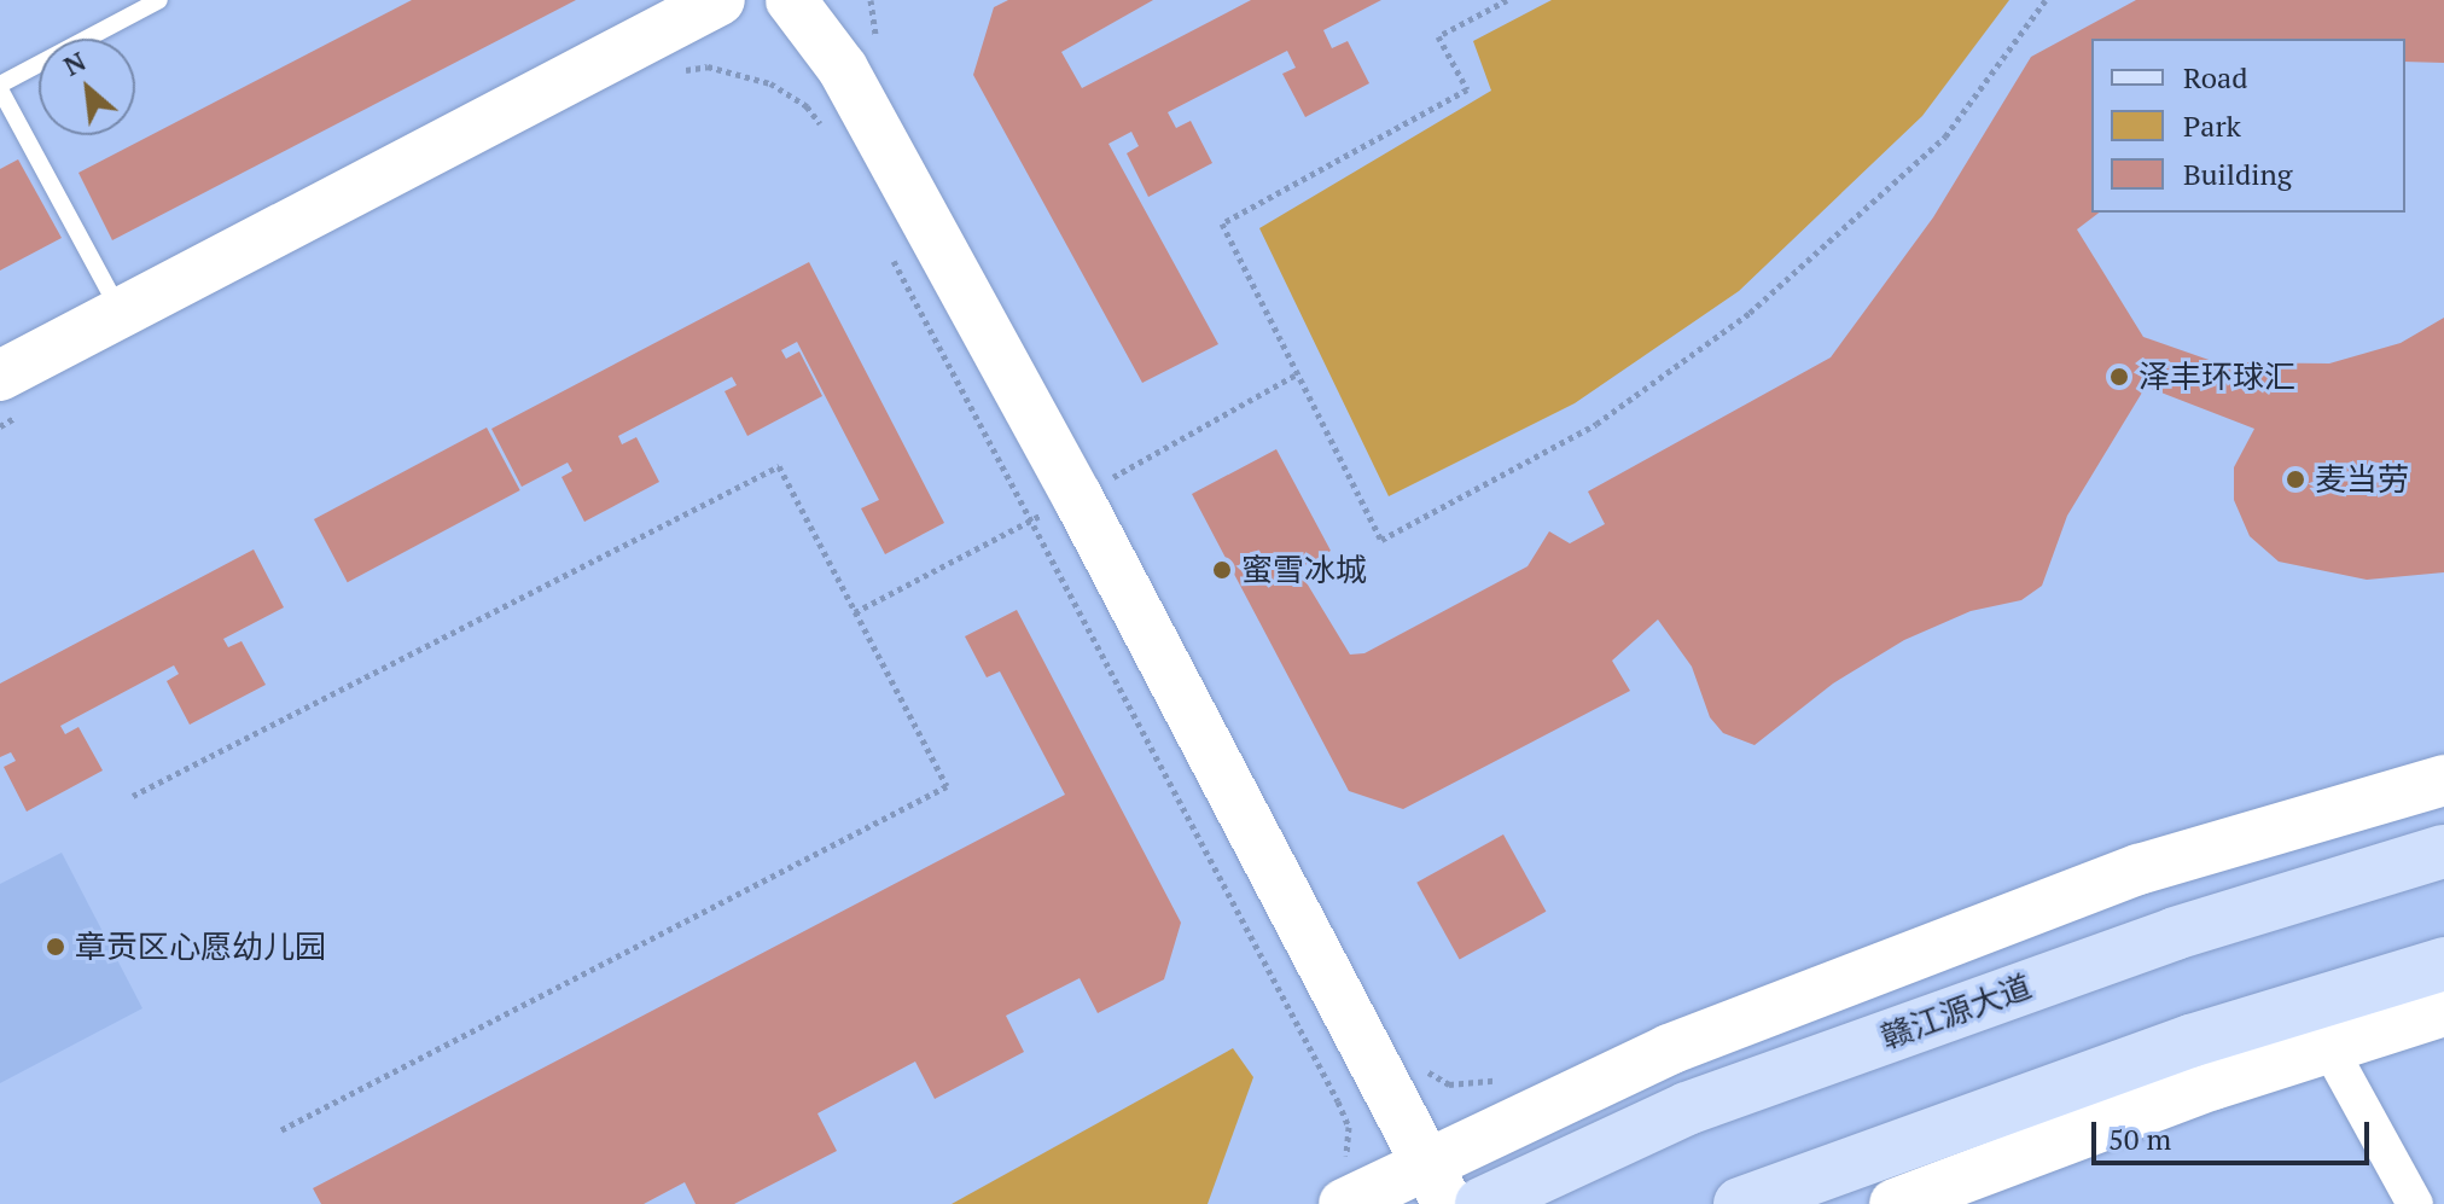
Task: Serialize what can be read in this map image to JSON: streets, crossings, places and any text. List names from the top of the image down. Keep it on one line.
{"streets":{"main road":["赣江源大道"]},"places":["泽丰环球汇","麦当劳","蜜雪冰城","章贡区心愿幼儿园"],"legend":["Road","Park","Building"],"scale_bar":"50 m","north":"top left"}
